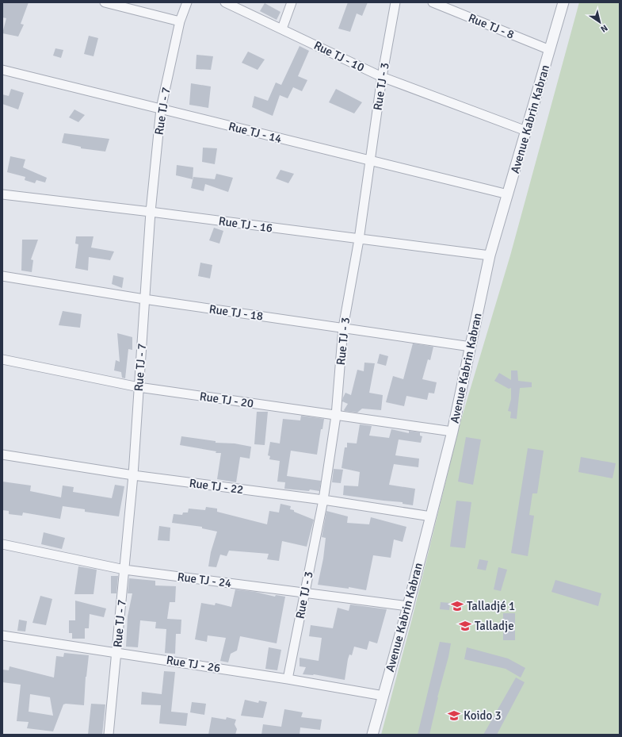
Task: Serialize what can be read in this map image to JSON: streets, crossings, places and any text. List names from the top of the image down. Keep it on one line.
{"streets":{"street":["Rue TJ - 8","Rue TJ - 10","Rue TJ - 3","Rue TJ - 7","Avenue Kabrin Kabran","Rue TJ - 14","Rue TJ - 16","Rue TJ - 18","Rue TJ - 20","Rue TJ - 22","Rue TJ - 24","Rue TJ - 26"]},"crossings":[["Rue TJ - 8","Avenue Kabrin Kabran"],["Rue TJ - 10","Rue TJ - 3"],["Rue TJ - 10","Avenue Kabrin Kabran"],["Rue TJ - 3","Rue TJ - 14"],["Rue TJ - 3","Rue TJ - 16"],["Rue TJ - 3","Rue TJ - 18"],["Rue TJ - 3","Rue TJ - 20"],["Rue TJ - 3","Rue TJ - 22"],["Rue TJ - 3","Rue TJ - 24"],["Rue TJ - 3","Rue TJ - 26"],["Rue TJ - 7","Rue TJ - 14"],["Rue TJ - 7","Rue TJ - 16"],["Rue TJ - 7","Rue TJ - 18"],["Rue TJ - 7","Rue TJ - 20"],["Rue TJ - 7","Rue TJ - 22"],["Rue TJ - 7","Rue TJ - 24"],["Rue TJ - 7","Rue TJ - 26"],["Avenue Kabrin Kabran","Rue TJ - 14"],["Avenue Kabrin Kabran","Rue TJ - 16"],["Avenue Kabrin Kabran","Rue TJ - 18"],["Avenue Kabrin Kabran","Rue TJ - 20"],["Avenue Kabrin Kabran","Rue TJ - 22"],["Avenue Kabrin Kabran","Rue TJ - 24"],["Avenue Kabrin Kabran","Rue TJ - 26"]],"places":{"school or university":["Talladjé 1","Talladje","Koido 3"]},"north":"bottom right"}
